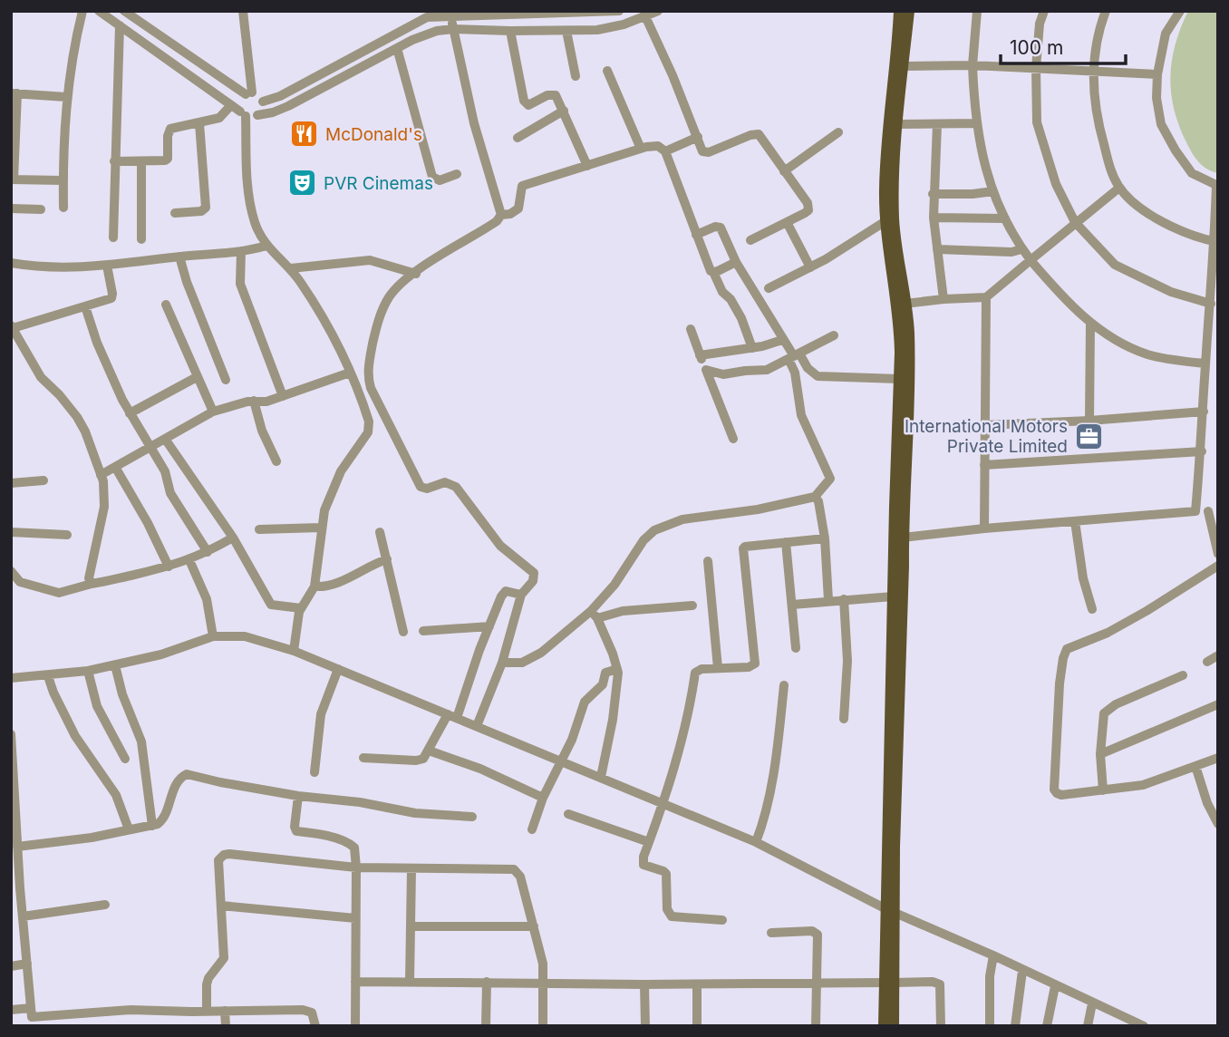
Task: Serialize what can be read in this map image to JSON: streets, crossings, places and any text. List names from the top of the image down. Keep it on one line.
{"places":{"restaurant":["McDonald's"],"theatre":["PVR Cinemas"],"office":["International Motors Private Limited"]},"scale_bar":"100 m"}
